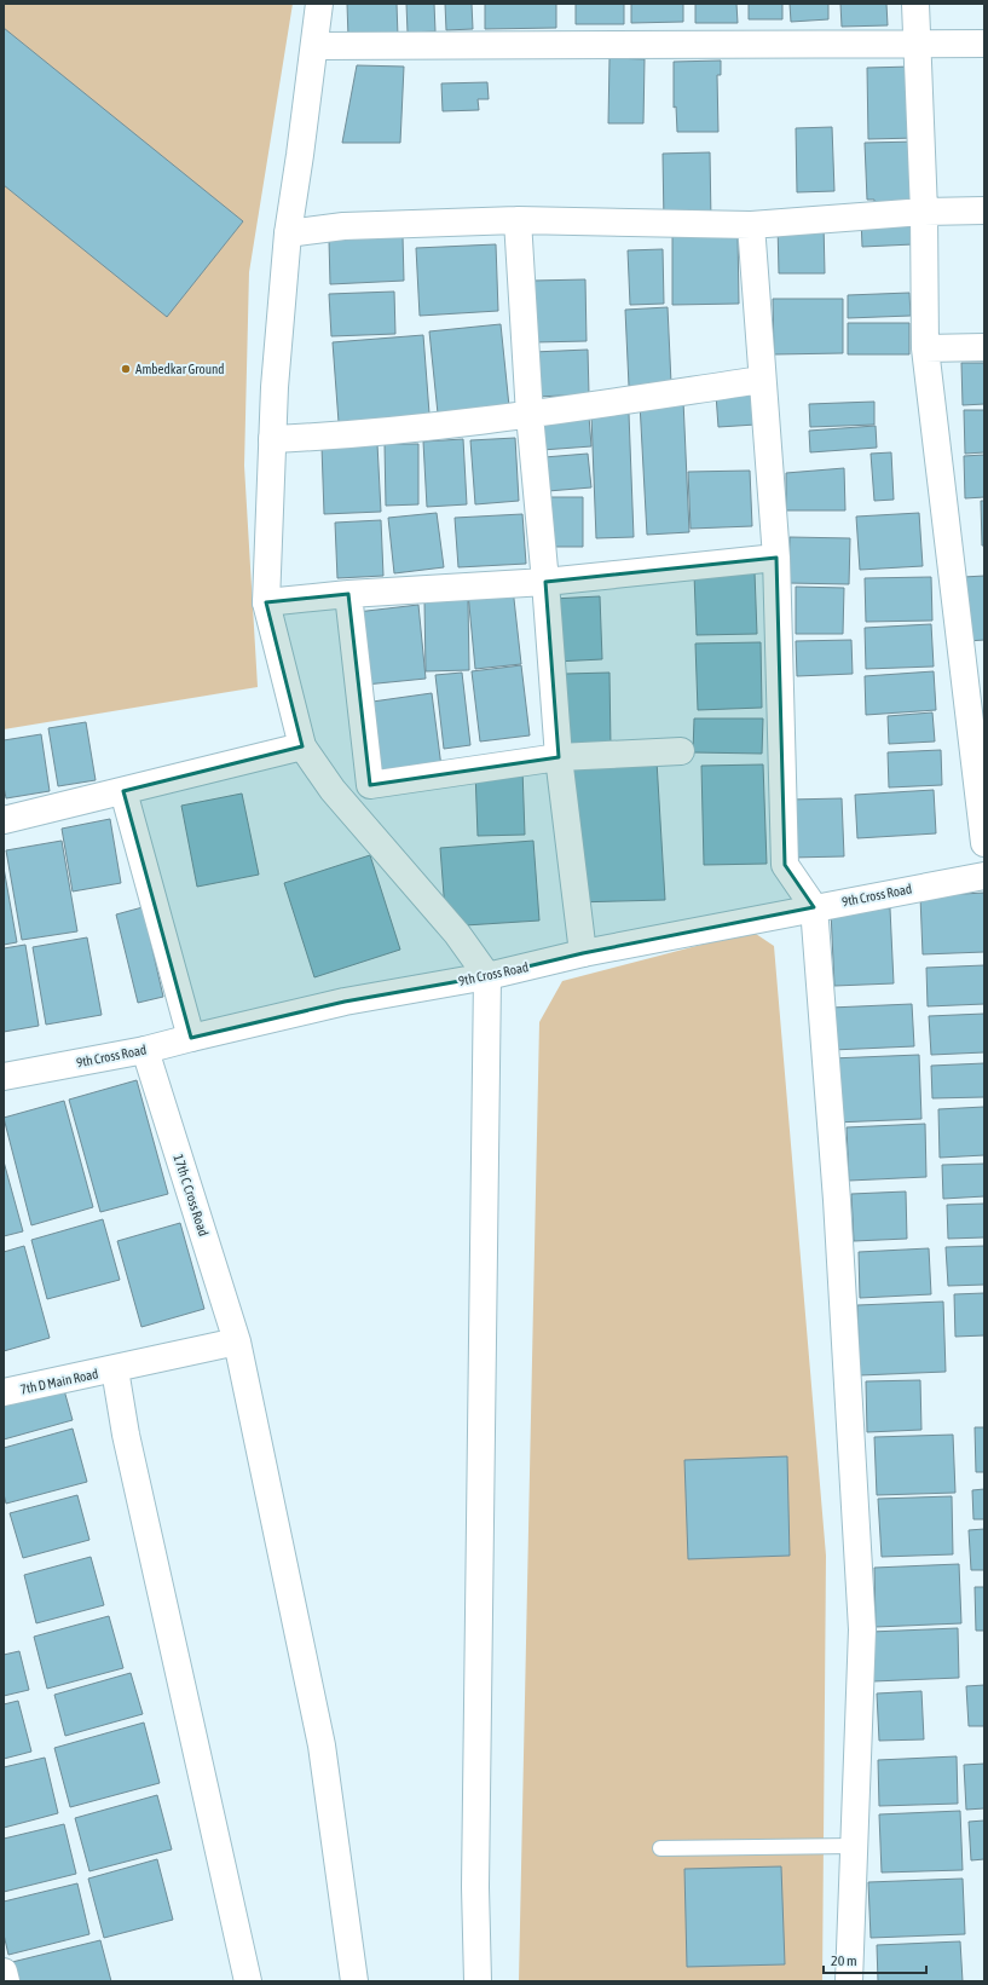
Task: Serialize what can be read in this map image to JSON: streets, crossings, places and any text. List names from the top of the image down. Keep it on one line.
{"streets":{"street":["9th Cross Road","17th C Cross Road","7th D Main Road"]},"crossings":[["9th Cross Road","17th C Cross Road"],["17th C Cross Road","7th D Main Road"]],"places":["Ambedkar Ground"],"scale_bar":"20 m"}
